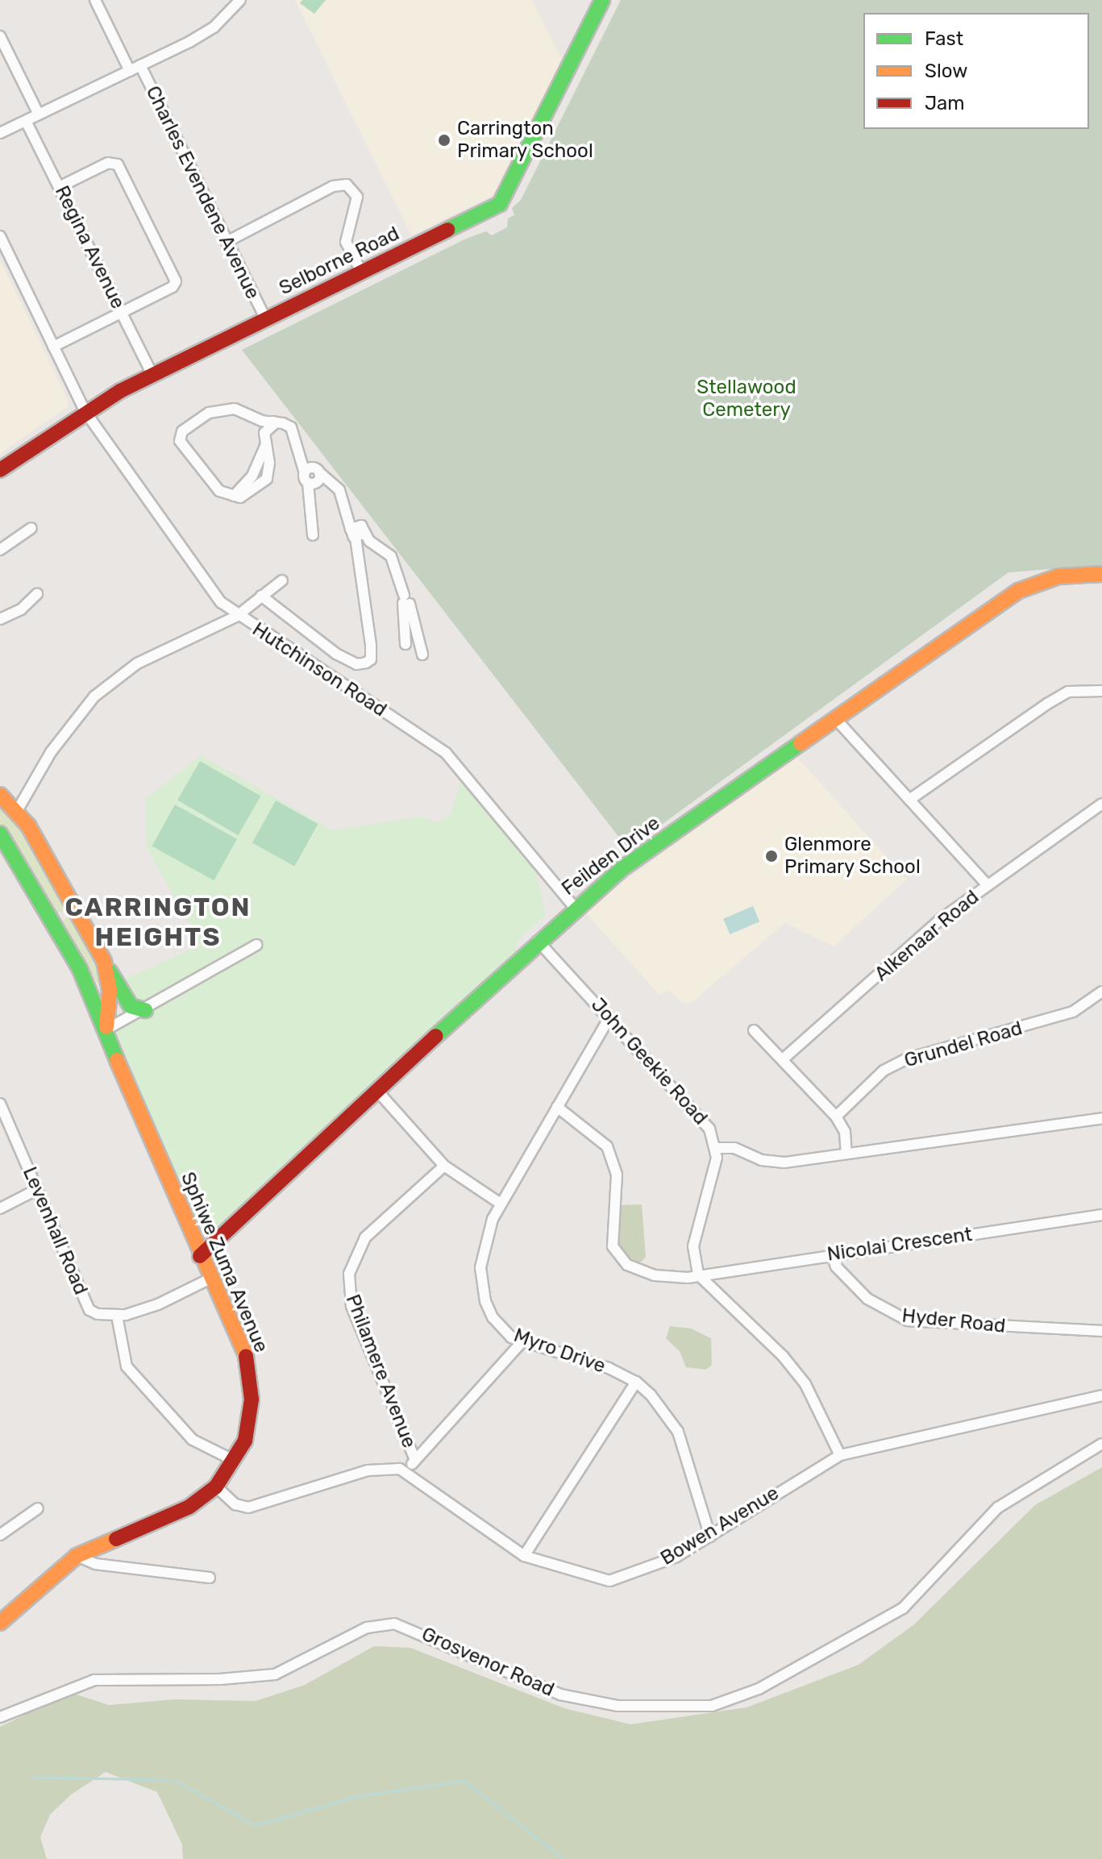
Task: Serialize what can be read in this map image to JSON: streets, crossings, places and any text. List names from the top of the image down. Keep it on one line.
{"streets":{"street":["Charles Evendene Avenue","Regina Avenue","Selborne Road","Hutchinson Road","Feilden Drive","Alkenaar Road","Grundel Road","John Geekie Road","Levenhall Road","Nicolai Crescent","Sphiwe Zuma Avenue","Hyder Road","Myro Drive","Philamere Avenue","Bowen Avenue","Grosvenor Road"]},"crossings":[["Charles Evendene Avenue","Selborne Road"],["Regina Avenue","Selborne Road"],["Selborne Road","Hutchinson Road"],["Hutchinson Road","Feilden Drive"],["Feilden Drive","Alkenaar Road"],["Feilden Drive","John Geekie Road"],["Feilden Drive","Sphiwe Zuma Avenue"],["John Geekie Road","Nicolai Crescent"],["John Geekie Road","Myro Drive"],["Nicolai Crescent","Hyder Road"],["Nicolai Crescent","Myro Drive"],["Myro Drive","Bowen Avenue"]],"districts":["CARRINGTON HEIGHTS"],"parks":["Stellawood Cemetery"],"places":["Carrington Primary School","Glenmore Primary School"],"legend":["Fast","Slow","Jam"]}
